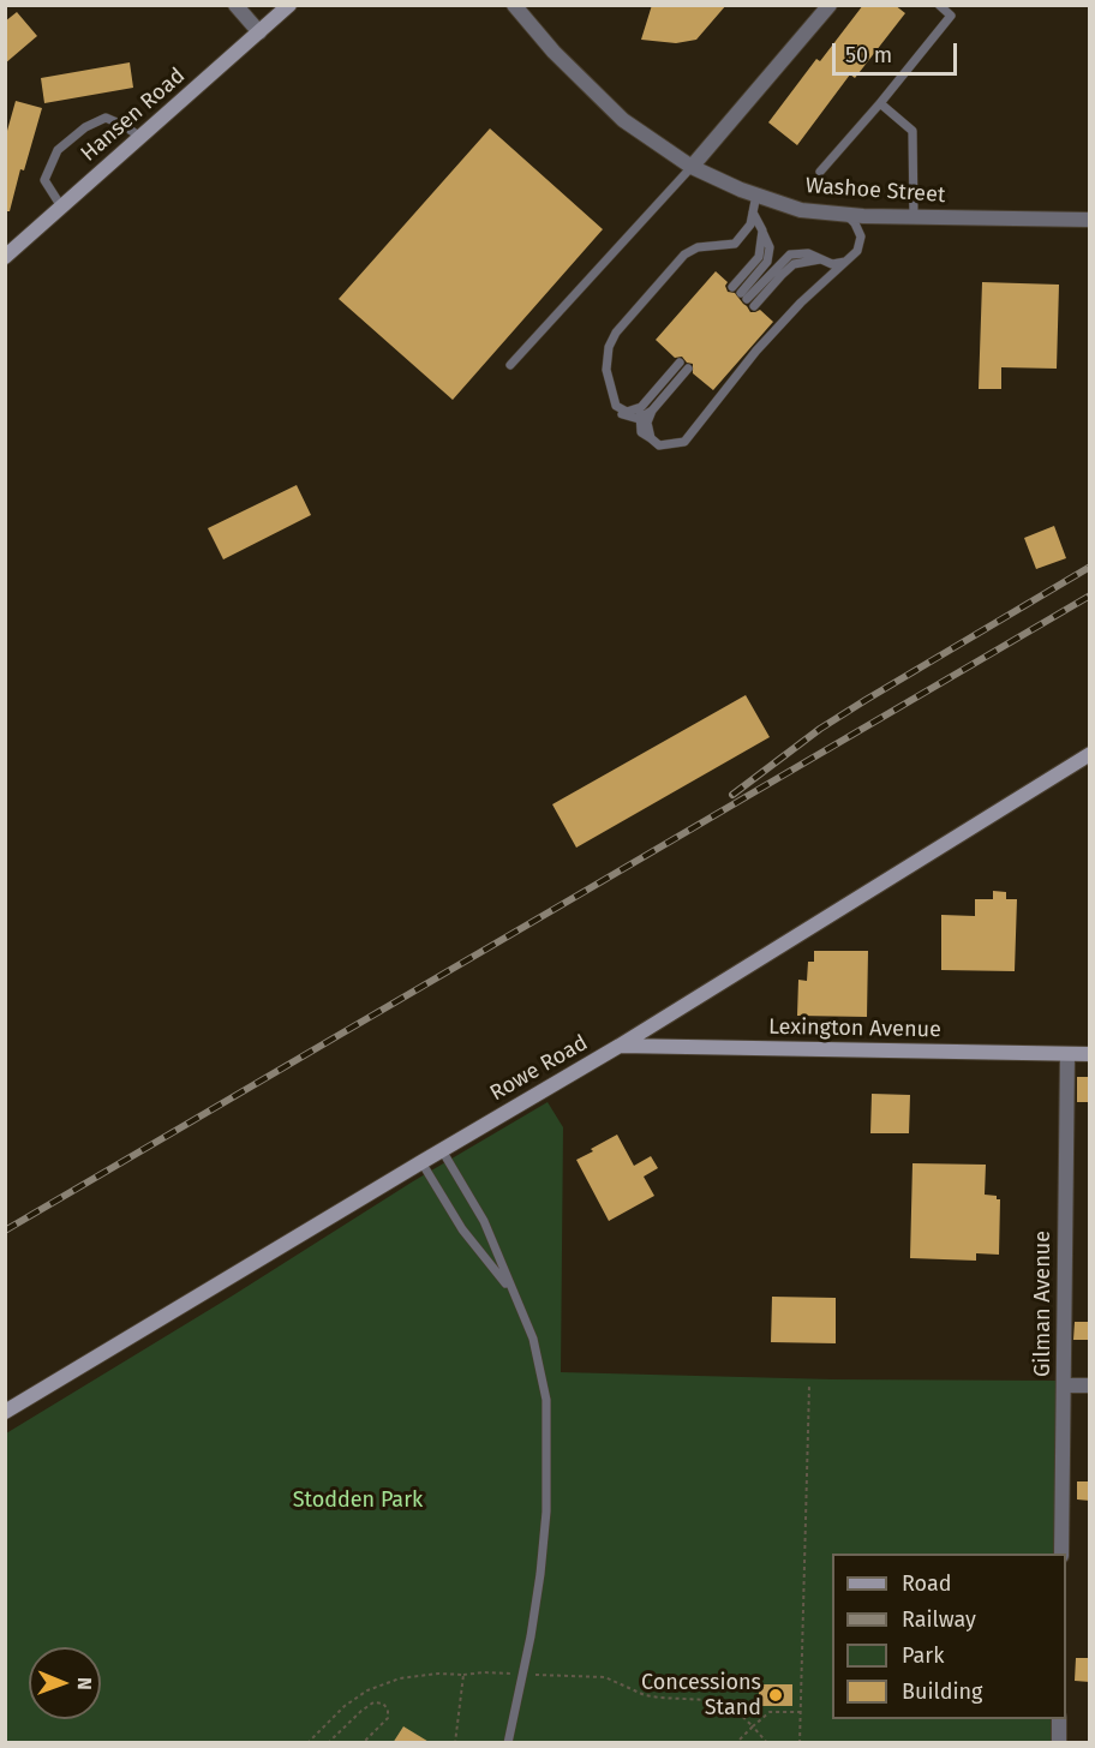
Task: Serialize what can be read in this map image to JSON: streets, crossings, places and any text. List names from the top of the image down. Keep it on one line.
{"streets":{"main road":["Hansen Road","Lexington Avenue","Rowe Road"],"street":["Washoe Street","Gilman Avenue"]},"crossings":[["Lexington Avenue","Rowe Road"],["Lexington Avenue","Gilman Avenue"]],"parks":["Stodden Park"],"places":["Concessions Stand"],"legend":["Road","Railway","Park","Building"],"scale_bar":"50 m","north":"right"}
